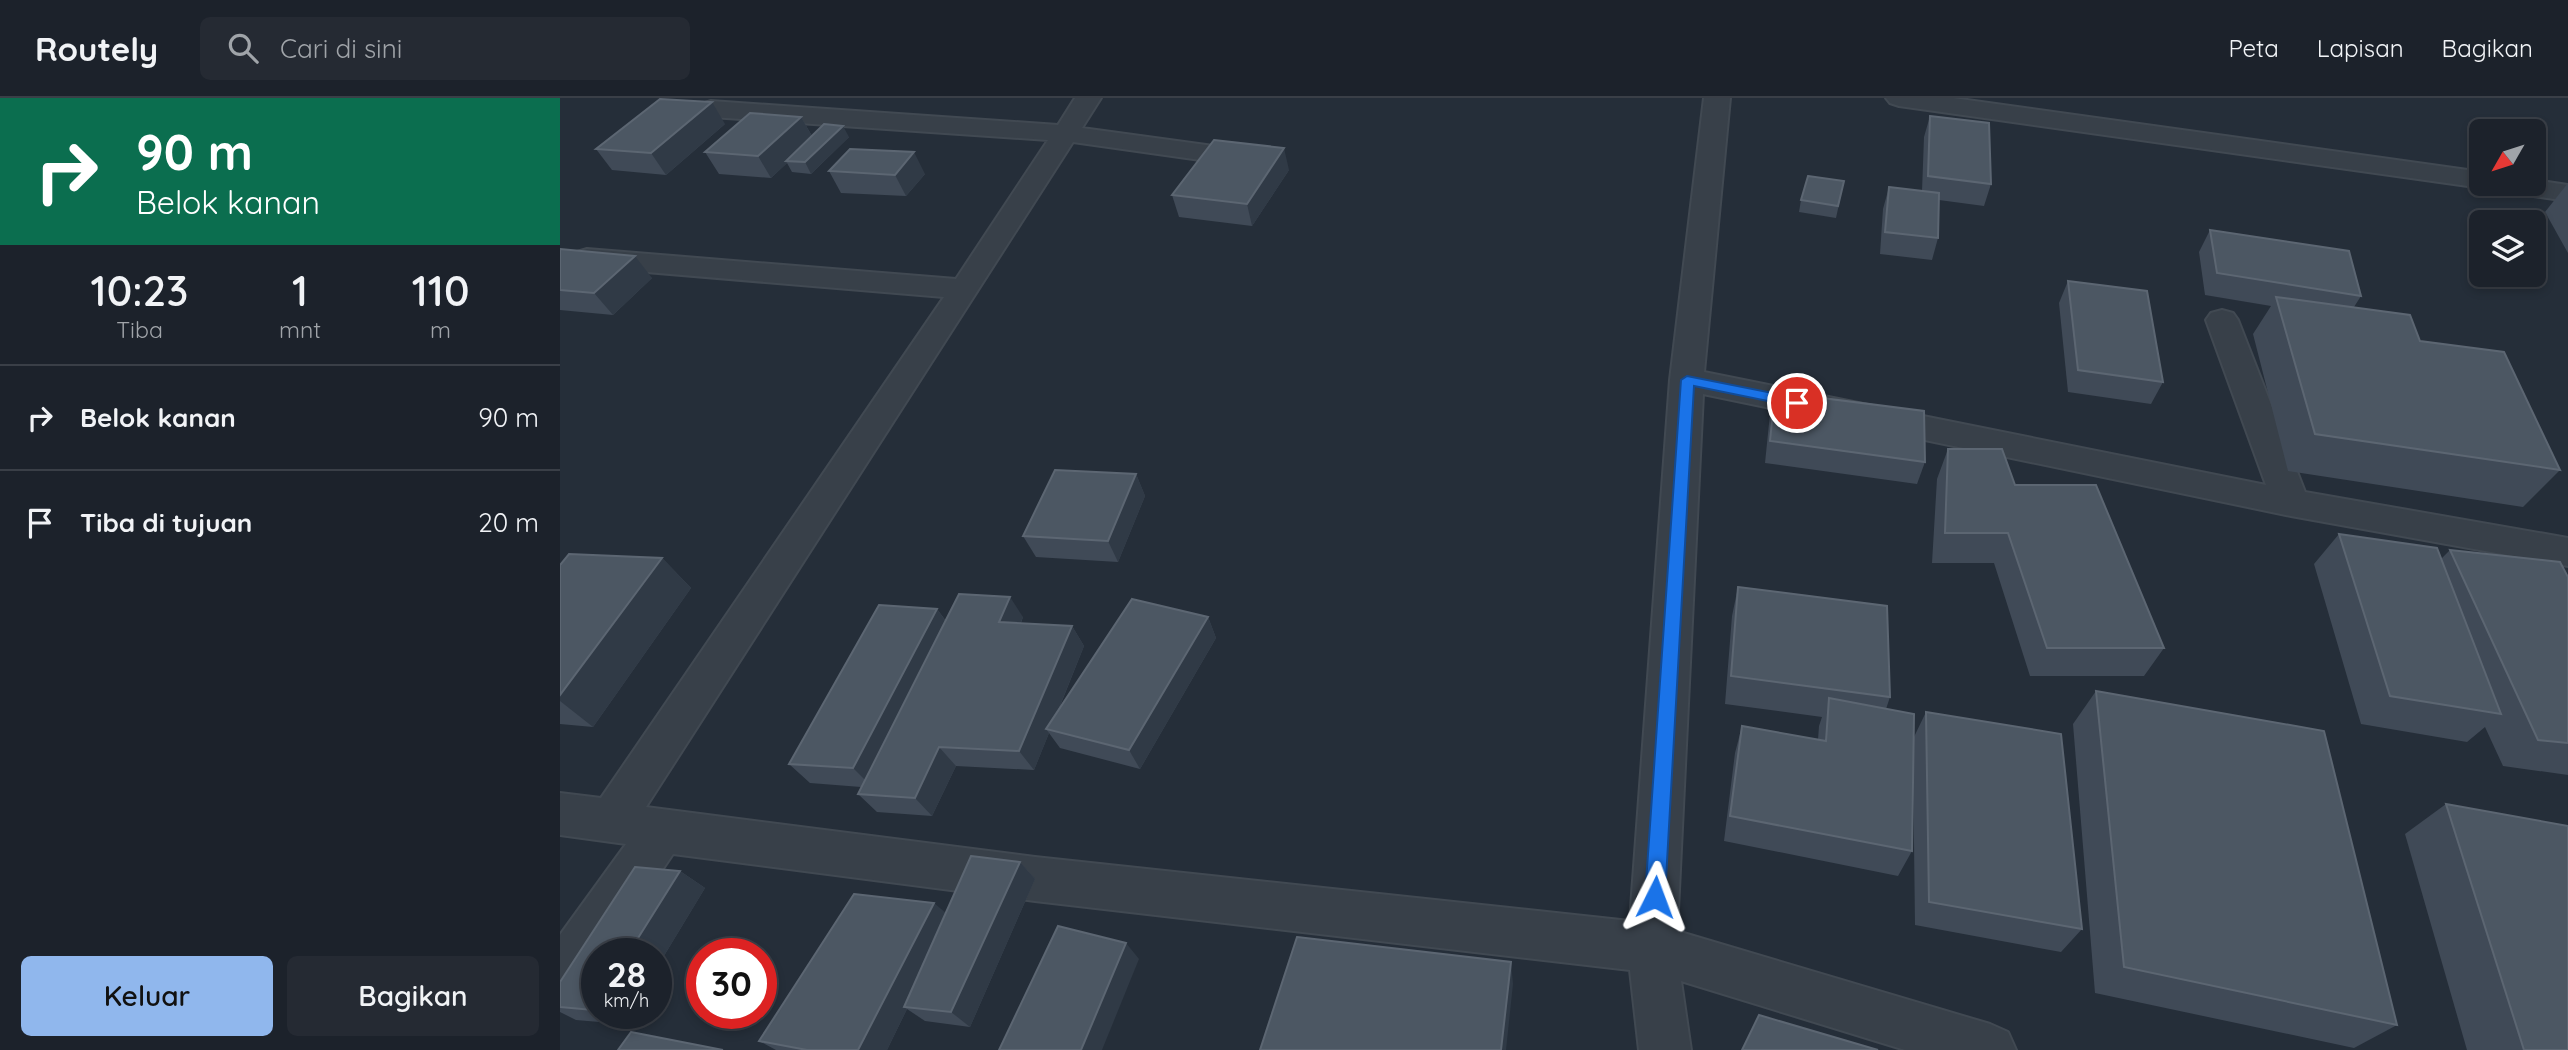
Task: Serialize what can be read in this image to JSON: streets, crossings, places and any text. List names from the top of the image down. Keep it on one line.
{"north":"bottom left","page":{"header":"Routely","search":"Cari di sini","nav":["Peta","Lapisan","Bagikan"],"turn":["90 m","Belok kanan"],"eta":["10:23","Tiba","1","mnt","110","m"],"list":[{"name":"Belok kanan","value":"90 m"},{"name":"Tiba di tujuan","value":"20 m"}],"speed":"28 km/h","limit":"30","buttons":["Keluar","Bagikan"]}}
